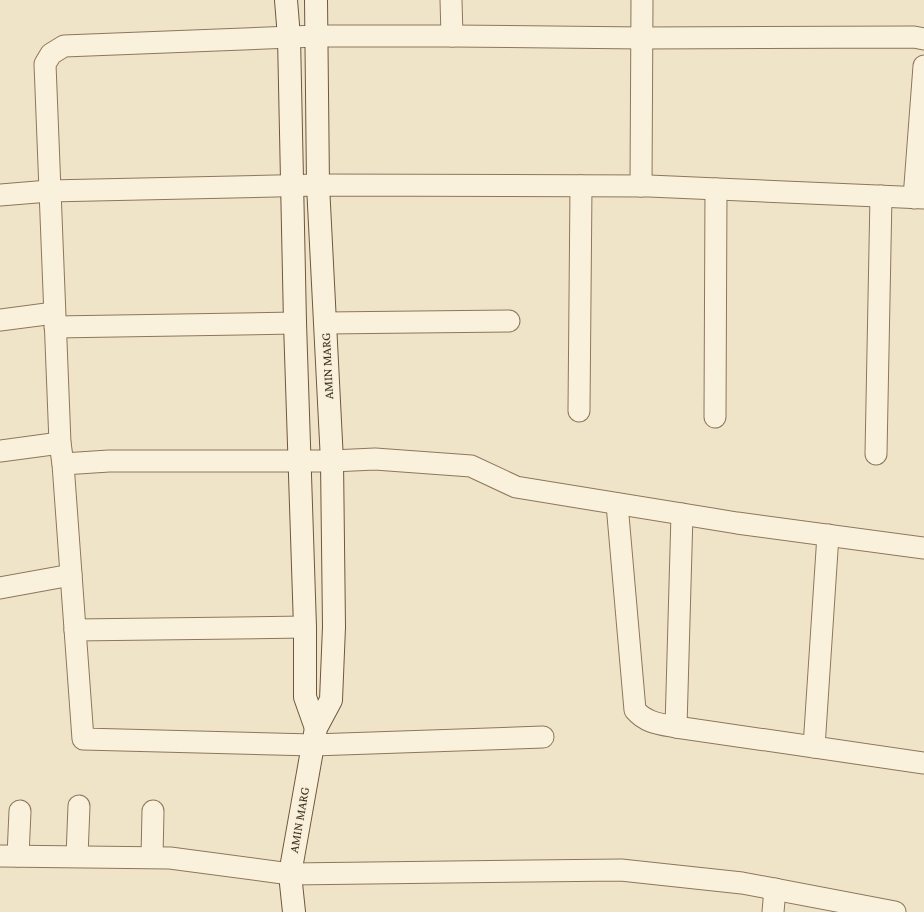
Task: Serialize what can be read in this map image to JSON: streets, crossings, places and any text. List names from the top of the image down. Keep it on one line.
{"streets":{"main road":["AMIN MARG"]}}
